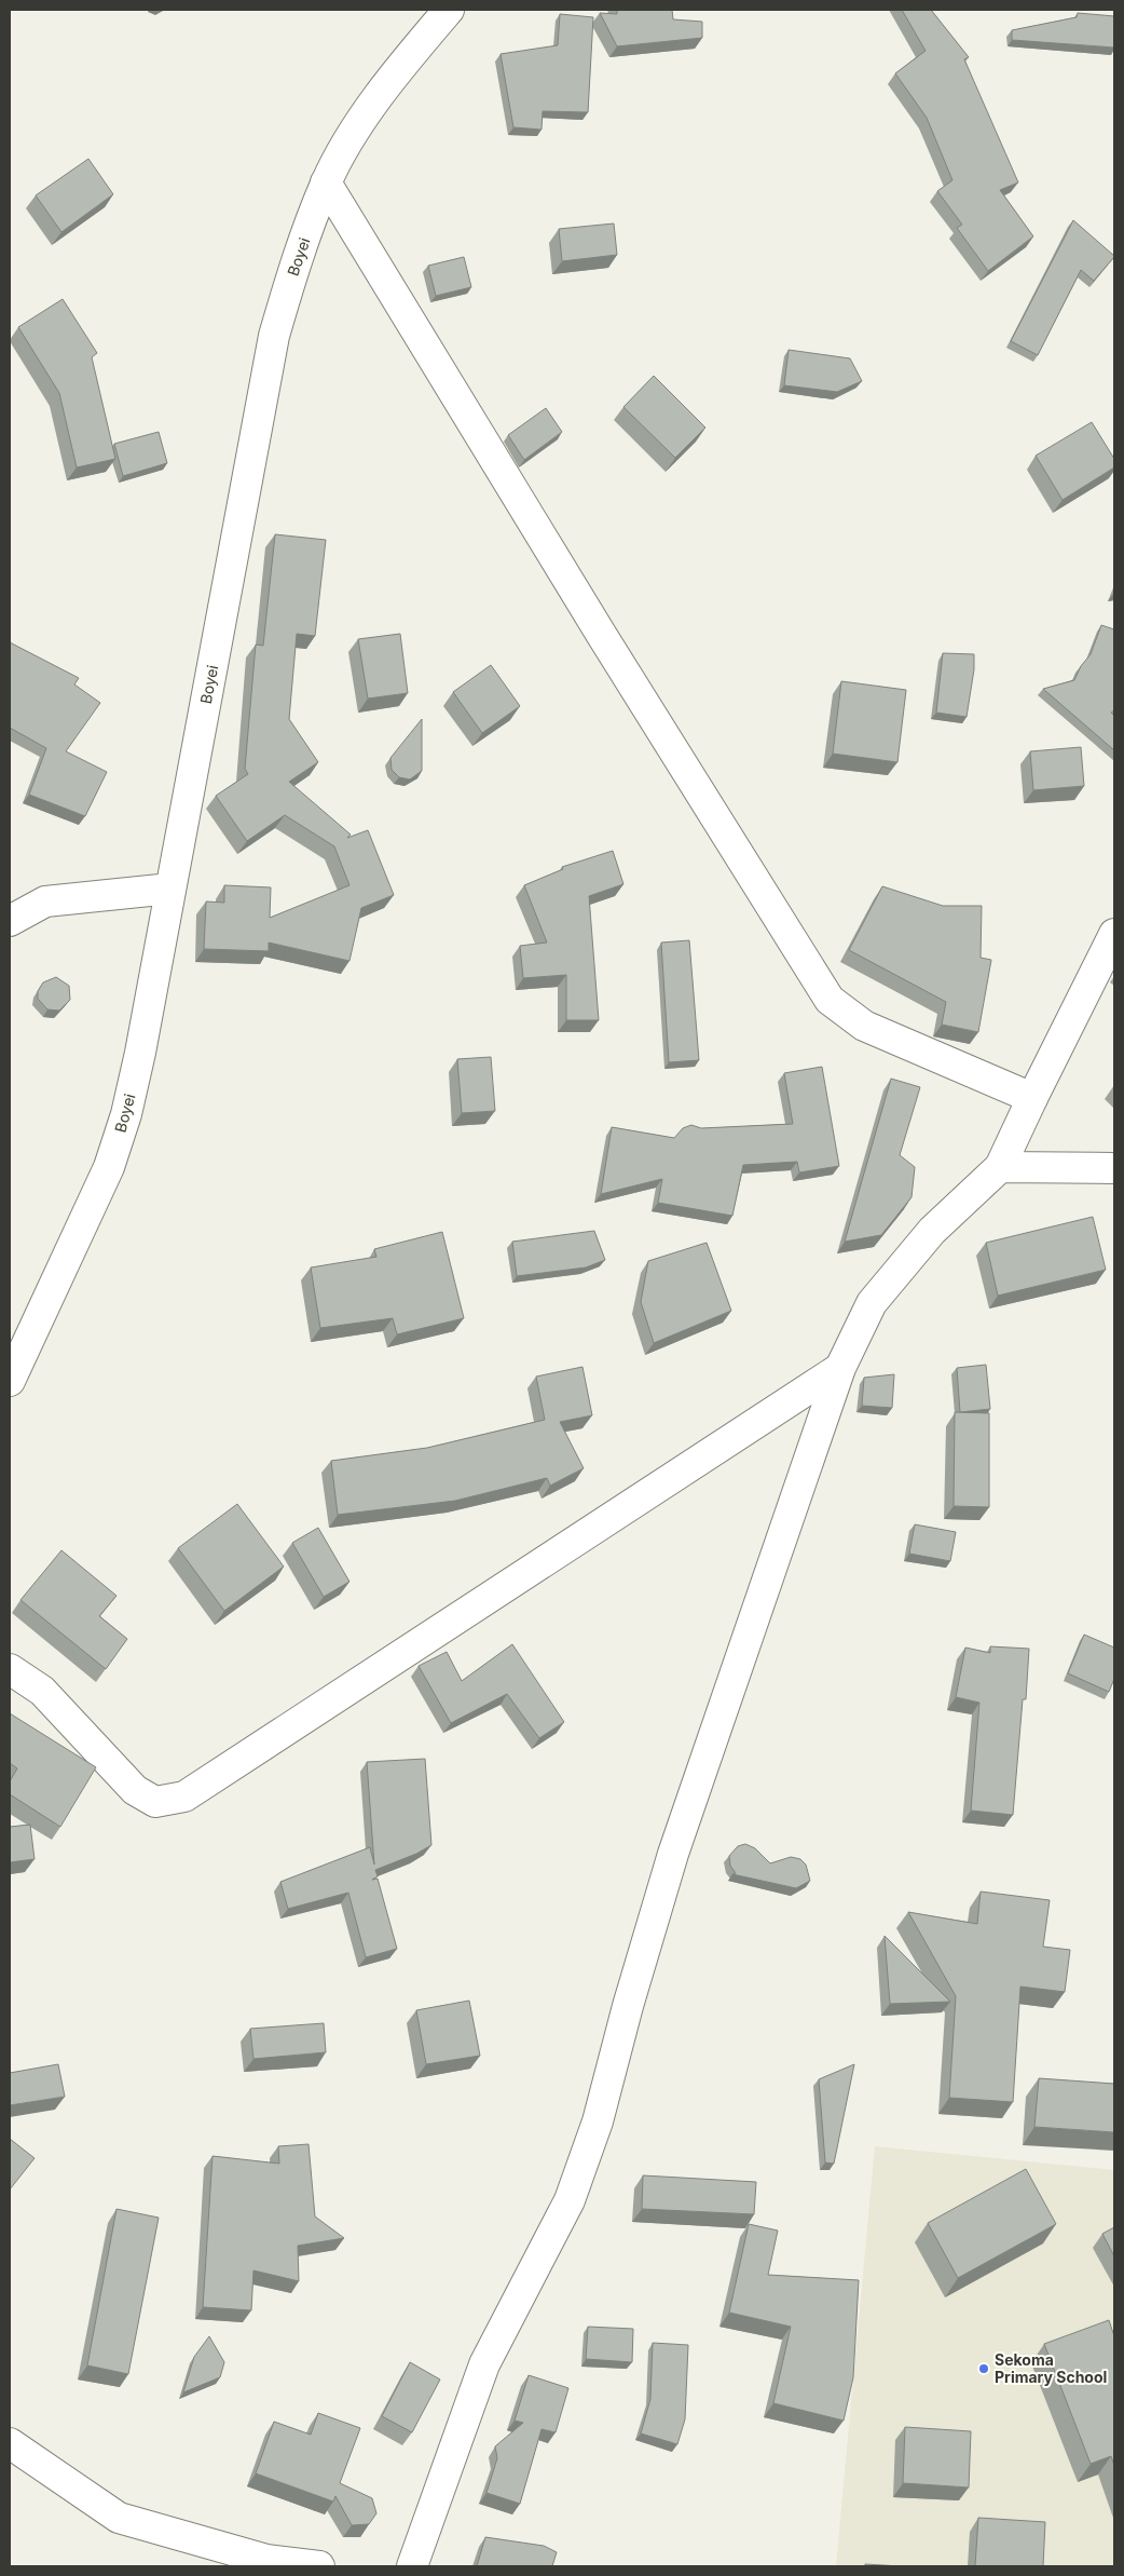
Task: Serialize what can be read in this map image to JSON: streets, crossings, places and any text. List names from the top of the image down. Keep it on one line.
{"streets":{"street":["Boyei"]},"places":["Sekoma Primary School"]}
